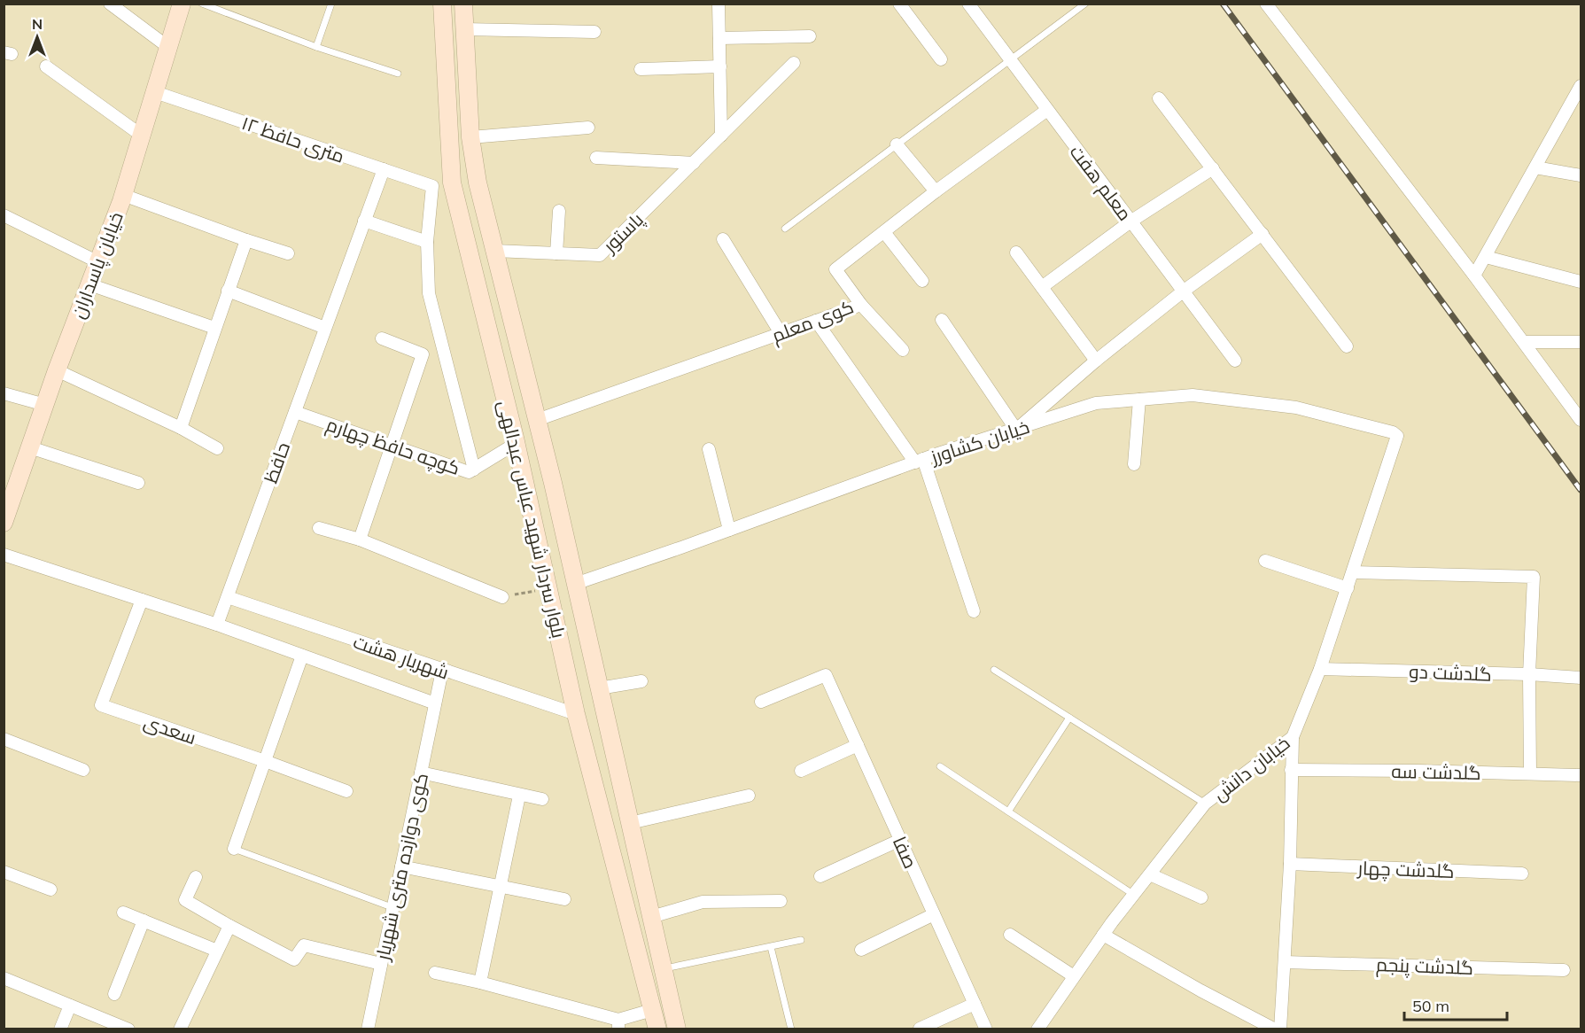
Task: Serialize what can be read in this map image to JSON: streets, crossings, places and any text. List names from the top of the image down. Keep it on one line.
{"streets":{"street":["۱۲ متری حافظ","معلم هفت","پاستور","خیابان پاسداران","کوی معلم","خیابان کشاورز","کوچه حافظ چهارم","حافظ","بلوار سردار شهید عباس عبدالهی","شهریار هشت","گلدشت دو","سعدی","خیابان دانش","گلدشت سه","صفا","کوی دوازده متری شهریار","گلدشت چهار","گلدشت پنجم"]},"crossings":[["۱۲ متری حافظ","خیابان پاسداران"],["۱۲ متری حافظ","حافظ"],["معلم هفت","کوی معلم"],["پاستور","بلوار سردار شهید عباس عبدالهی"],["کوی معلم","بلوار سردار شهید عباس عبدالهی"],["خیابان کشاورز","بلوار سردار شهید عباس عبدالهی"],["خیابان کشاورز","خیابان دانش"],["کوچه حافظ چهارم","حافظ"],["کوچه حافظ چهارم","بلوار سردار شهید عباس عبدالهی"],["حافظ","شهریار هشت"],["بلوار سردار شهید عباس عبدالهی","شهریار هشت"],["شهریار هشت","کوی دوازده متری شهریار"],["گلدشت دو","خیابان دانش"]],"scale_bar":"50 m","north":"top"}
